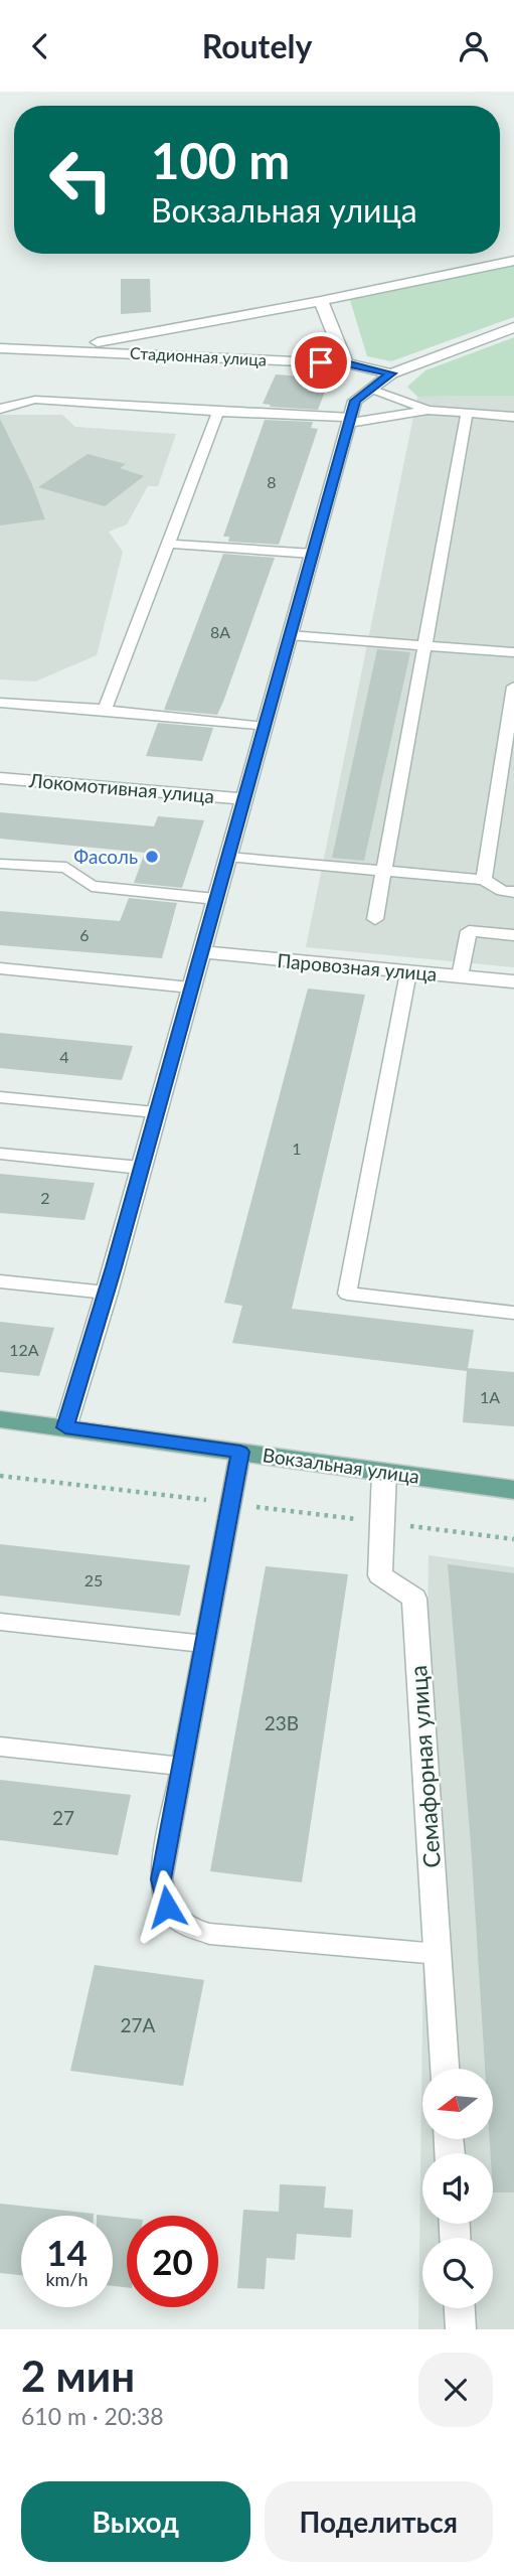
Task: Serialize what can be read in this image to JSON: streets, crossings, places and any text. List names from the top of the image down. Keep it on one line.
{"streets":{"main road":["Вокзальная улица"],"street":["Стадионная улица","Локомотивная улица","Паровозная улица","Семафорная улица"]},"crossings":[["Вокзальная улица","Семафорная улица"]],"places":["Фасоль"],"house_numbers":["8","8А","6","4","1","2","12А","1А","25","23В","27","27А"],"north":"left","page":{"header":"Routely","turn":["100 m","Вокзальная улица"],"speed":"14 km/h","limit":"20","heading":["2 мин","610 m · 20:38"],"buttons":["Выход","Поделиться"]}}
